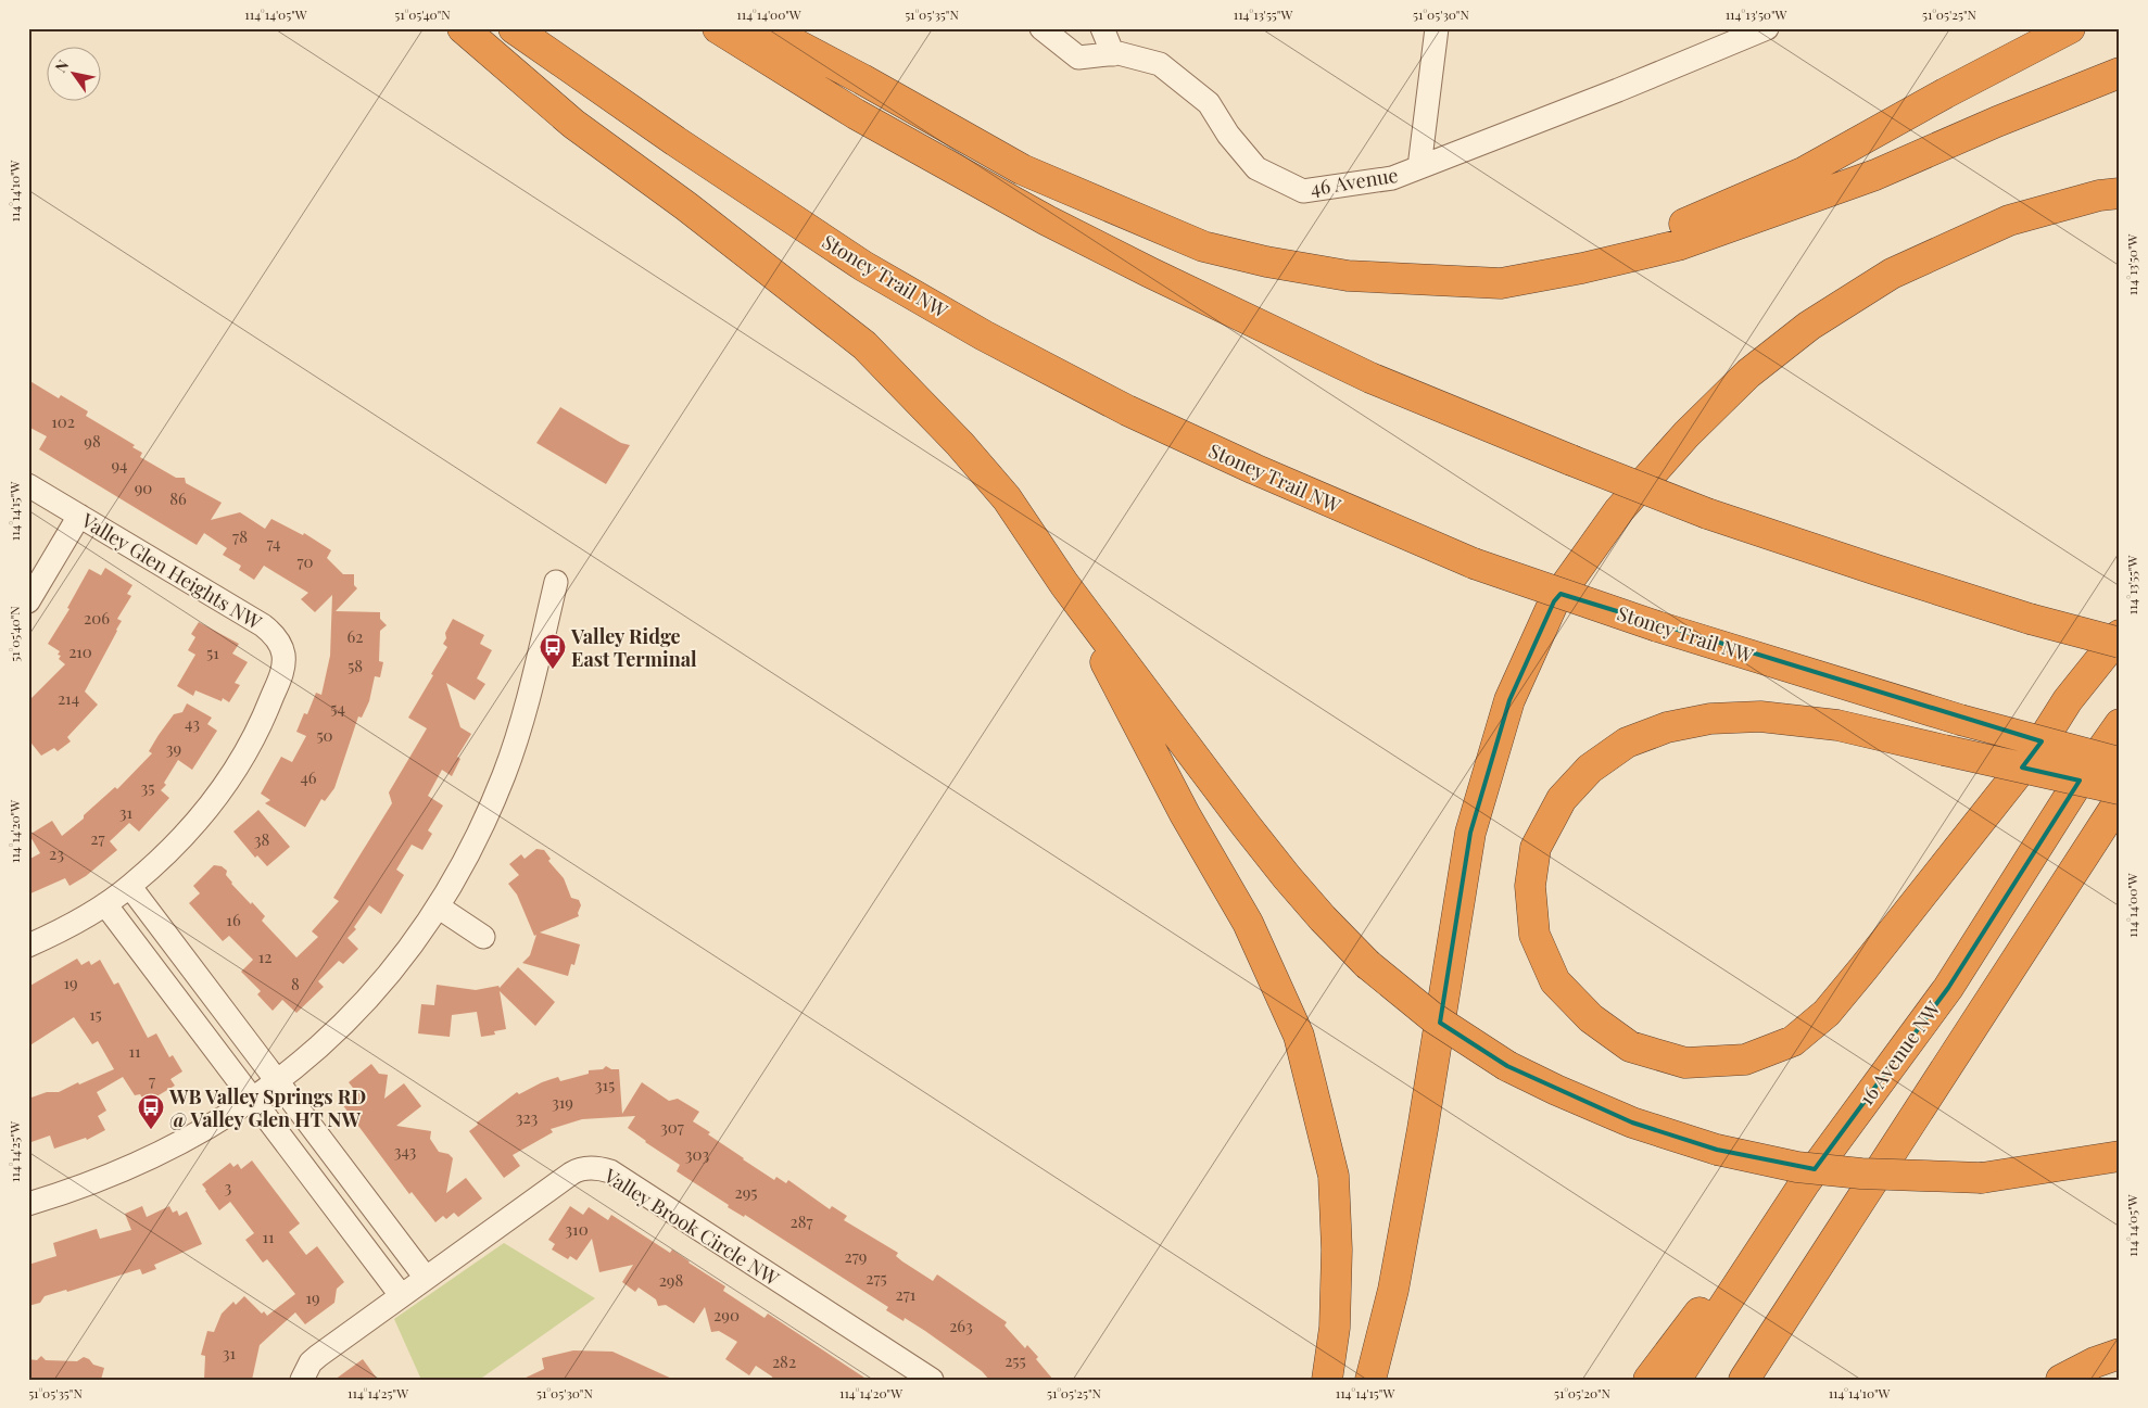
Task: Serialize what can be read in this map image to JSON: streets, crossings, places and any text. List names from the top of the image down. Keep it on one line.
{"streets":{"highway":["Stoney Trail NW","16 Avenue NW"],"street":["46 Avenue","Valley Glen Heights NW","Valley Brook Circle NW"]},"places":{"bus stop":["Valley Ridge East Terminal","WB Valley Springs RD @ Valley Glen HT NW"]},"house_numbers":["102","98","94","90","86","78","74","70","206","62","210","51","58","214","54","43","50","39","46","35","31","27","38","23","16","12","19","8","15","11","7","315","319","323","307","343","303","3","295","287","310","11","279","275","298","271","19","290","263","31","255","282"],"north":"top left","coordinates":["114°14'05\"W","51°05'40\"N","114°14'00\"W","51°05'35\"N","114°13'55\"W","51°05'30\"N","114°13'50\"W","51°05'25\"N","114°14'10\"W","114°14'15\"W","114°14'20\"W","114°14'25\"W","51°05'20\"N"]}
